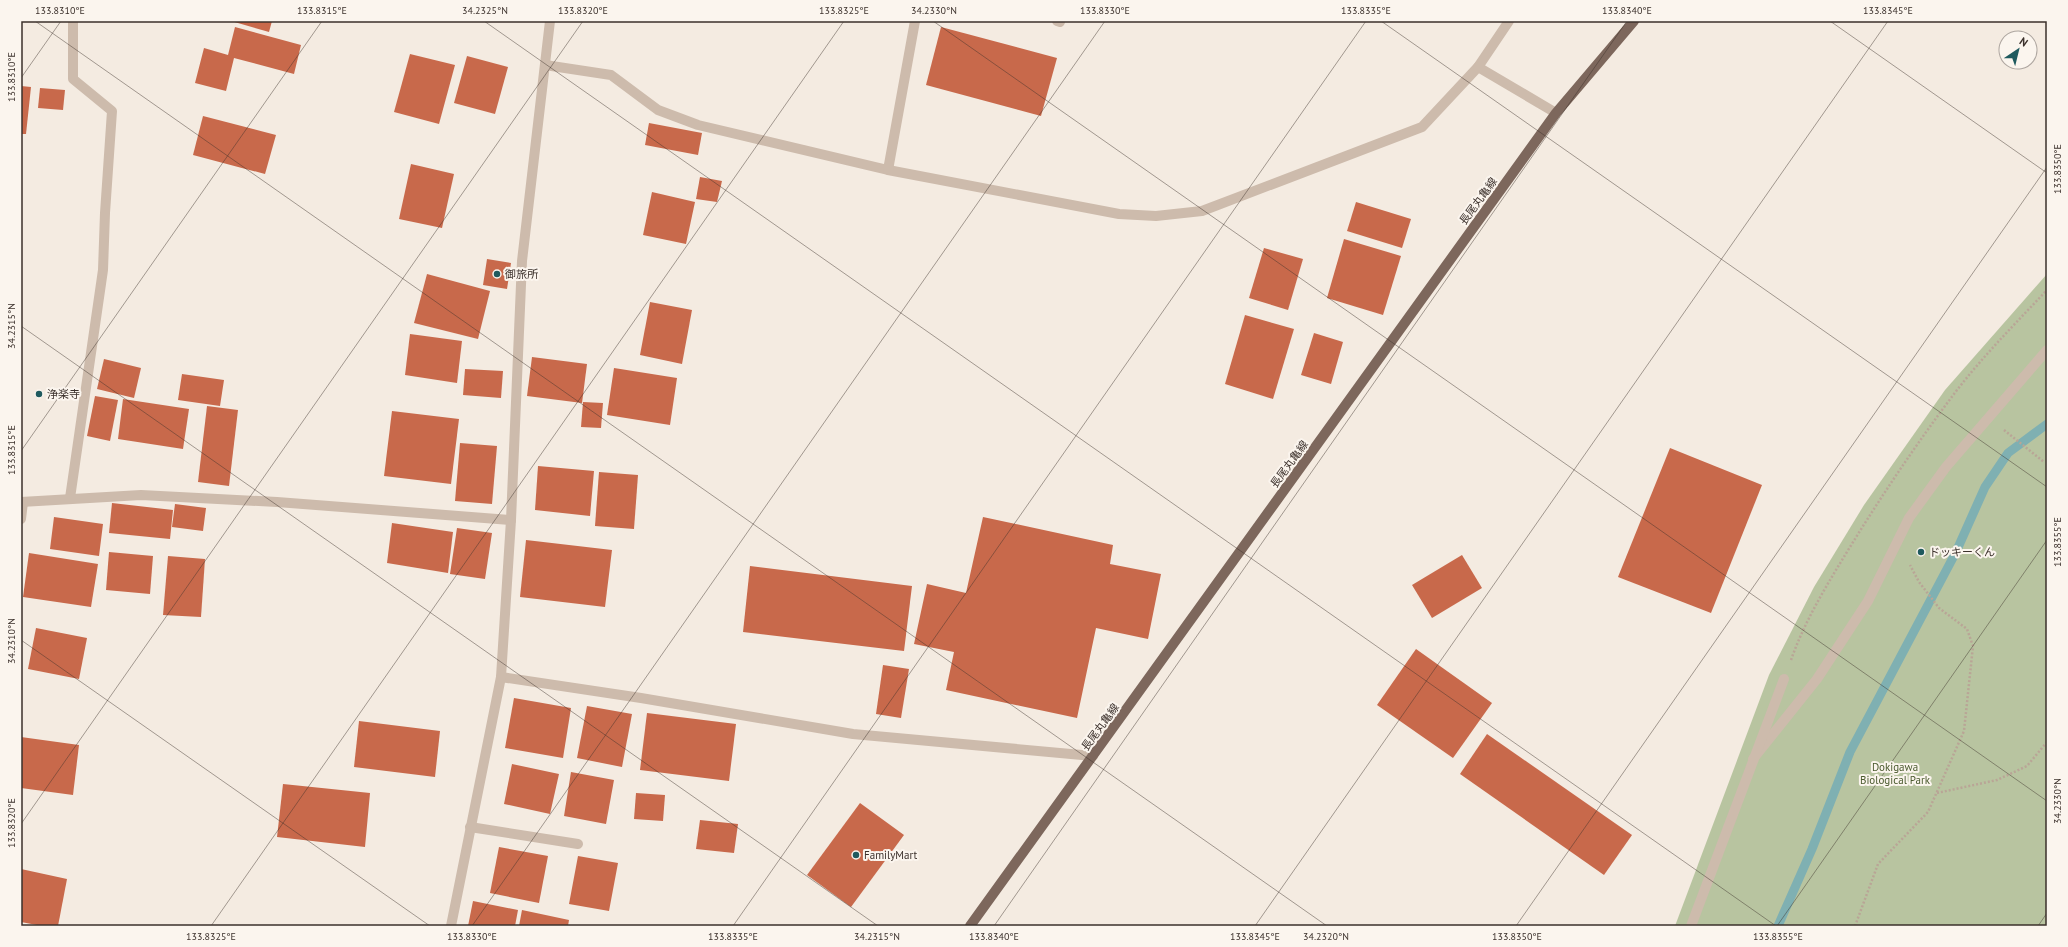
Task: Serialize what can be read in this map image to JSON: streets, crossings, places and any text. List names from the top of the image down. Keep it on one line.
{"streets":{"main road":["長尾丸亀線"]},"parks":["Dokigawa Biological Park"],"places":["御旅所","浄楽寺","ドッキーくん","FamilyMart"],"north":"top right","coordinates":["133.8310°E","133.8315°E","34.2325°N","133.8320°E","133.8325°E","34.2330°N","133.8330°E","133.8335°E","133.8340°E","133.8345°E","133.8350°E","34.2315°N","133.8355°E","34.2310°N","34.2320°N"]}
